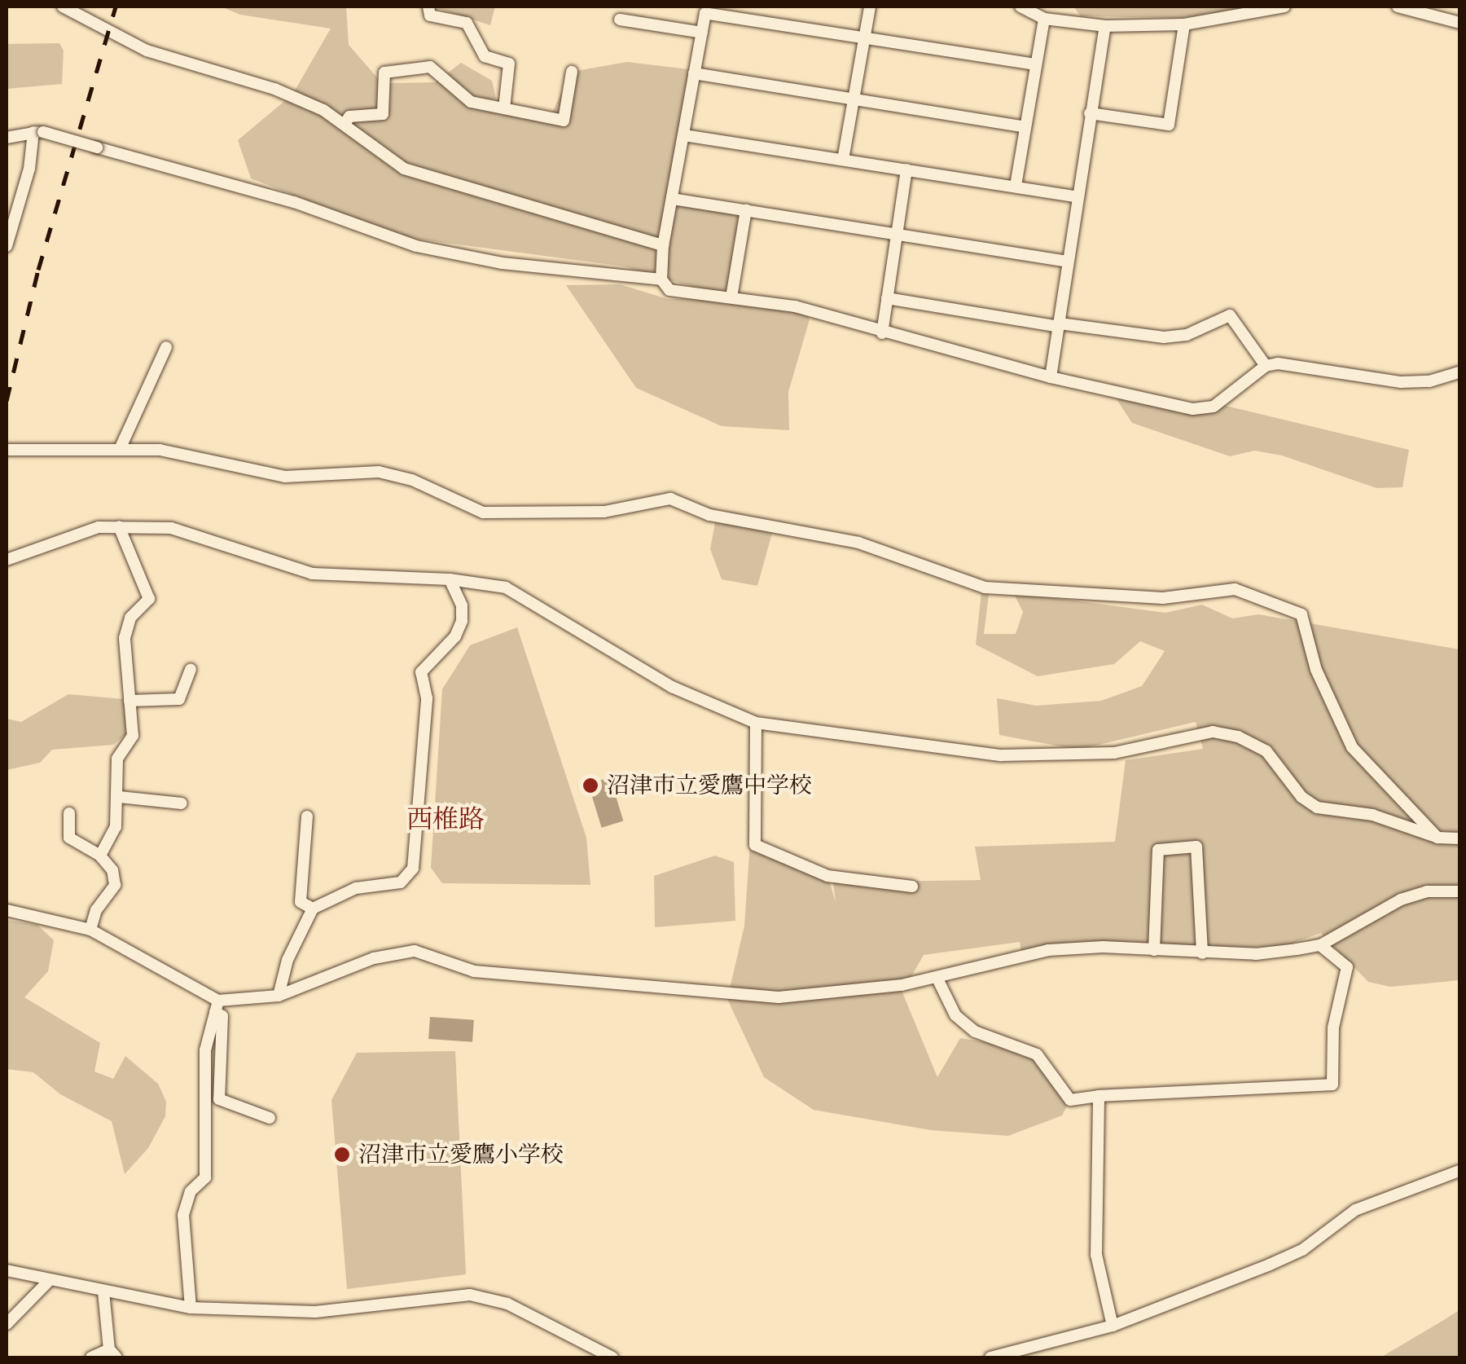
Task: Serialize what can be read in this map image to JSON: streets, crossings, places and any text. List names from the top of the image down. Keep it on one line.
{"districts":["西椎路"],"places":["沼津市立愛鷹中学校","沼津市立愛鷹小学校"]}
